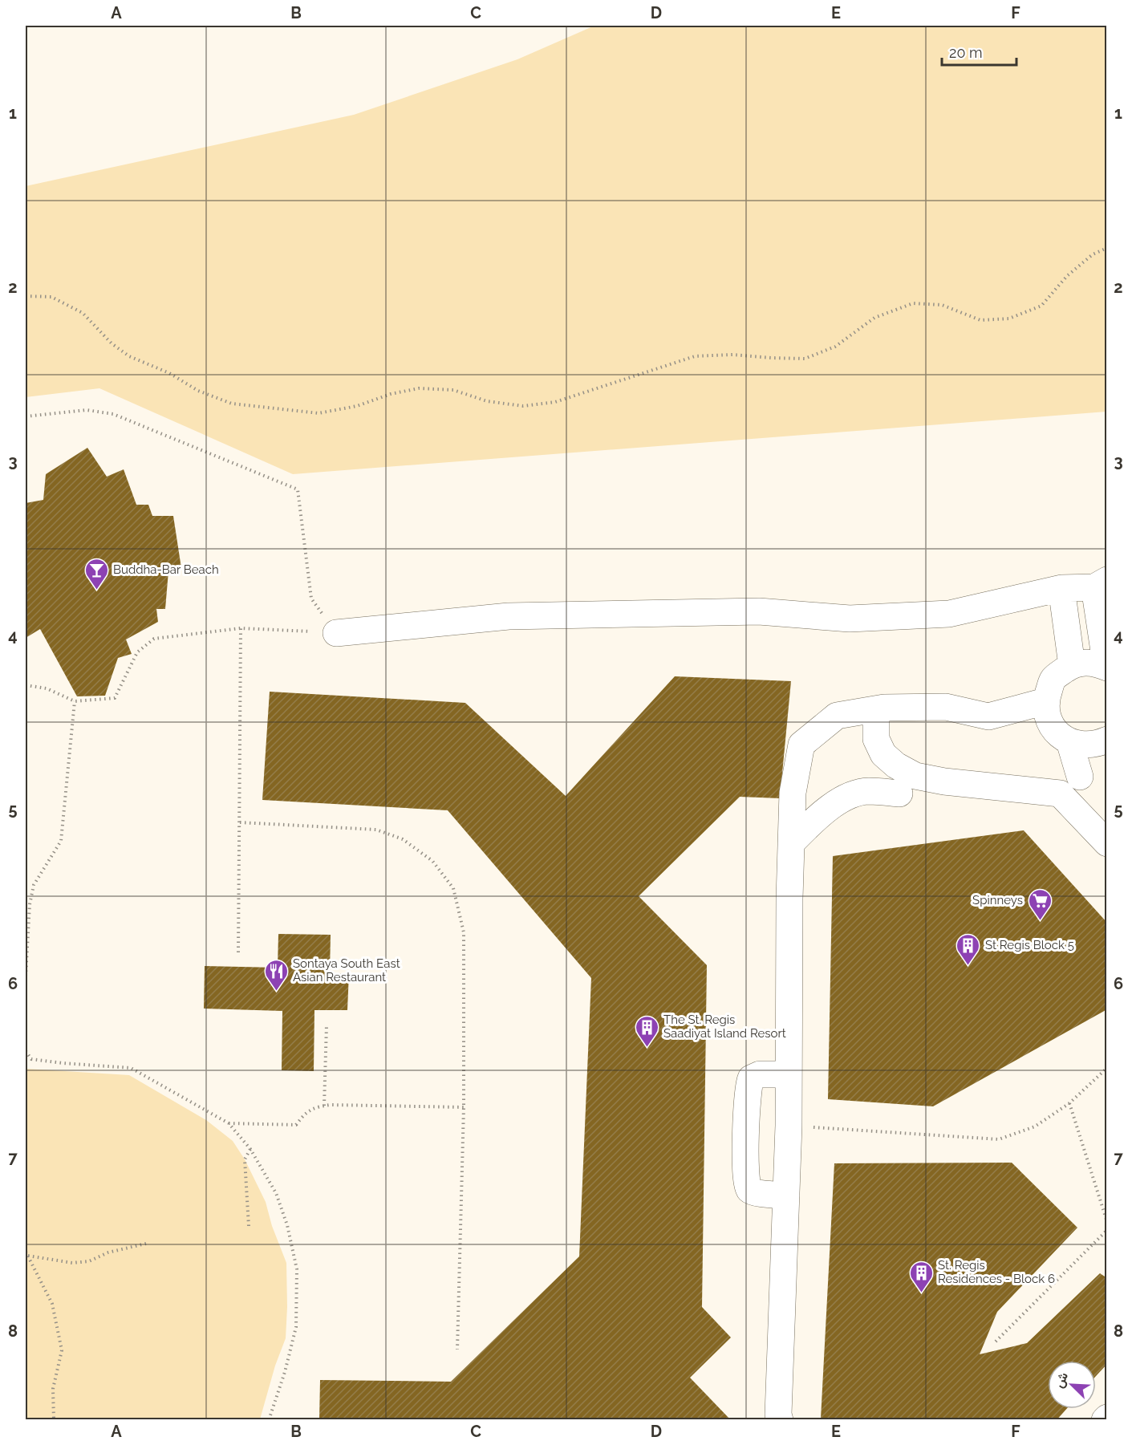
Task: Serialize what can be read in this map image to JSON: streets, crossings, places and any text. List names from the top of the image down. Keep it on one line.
{"places":{"bar":["Buddha-Bar Beach"],"supermarket":["Spinneys"],"building":["St Regis Block 5","The St. Regis Saadiyat Island Resort","St. Regis Residences - Block 6"],"restaurant":["Sontaya South East Asian Restaurant"]},"scale_bar":"20 m","north":"top left","grid":{"columns":["A","B","C","D","E","F"],"rows":["1","2","3","4","5","6","7","8"]}}
